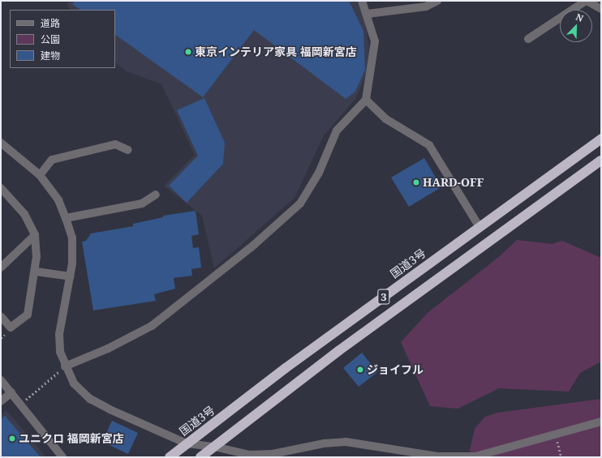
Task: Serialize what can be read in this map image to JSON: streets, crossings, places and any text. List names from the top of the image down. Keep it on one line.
{"streets":{"highway":["国道3号","3"]},"places":["東京インテリア家具 福岡新宮店","HARD-OFF","ジョイフル","ユニクロ 福岡新宮店"],"legend":["道路","公園","建物"],"north":"top right"}
